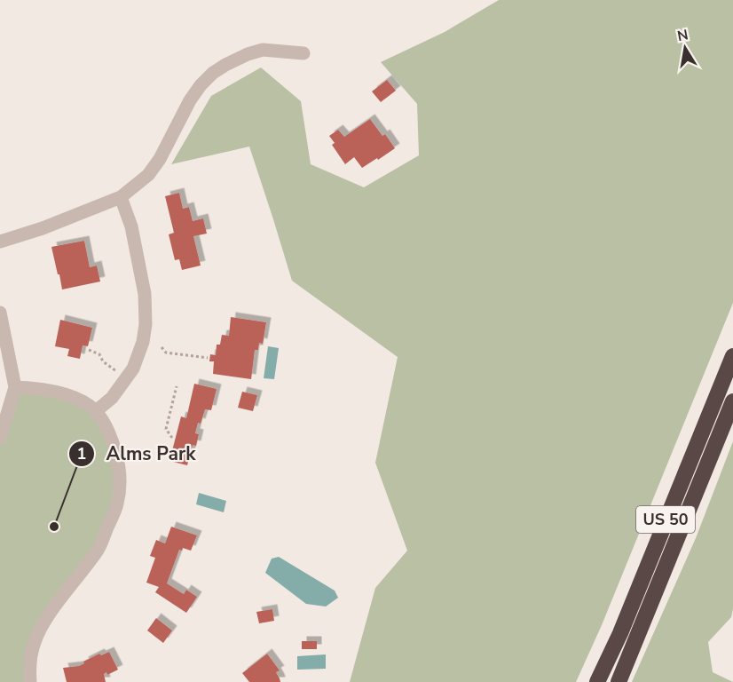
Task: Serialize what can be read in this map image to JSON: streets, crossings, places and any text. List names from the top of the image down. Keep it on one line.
{"streets":{"highway":["US 50"]},"places":["Alms Park"],"north":"top"}
